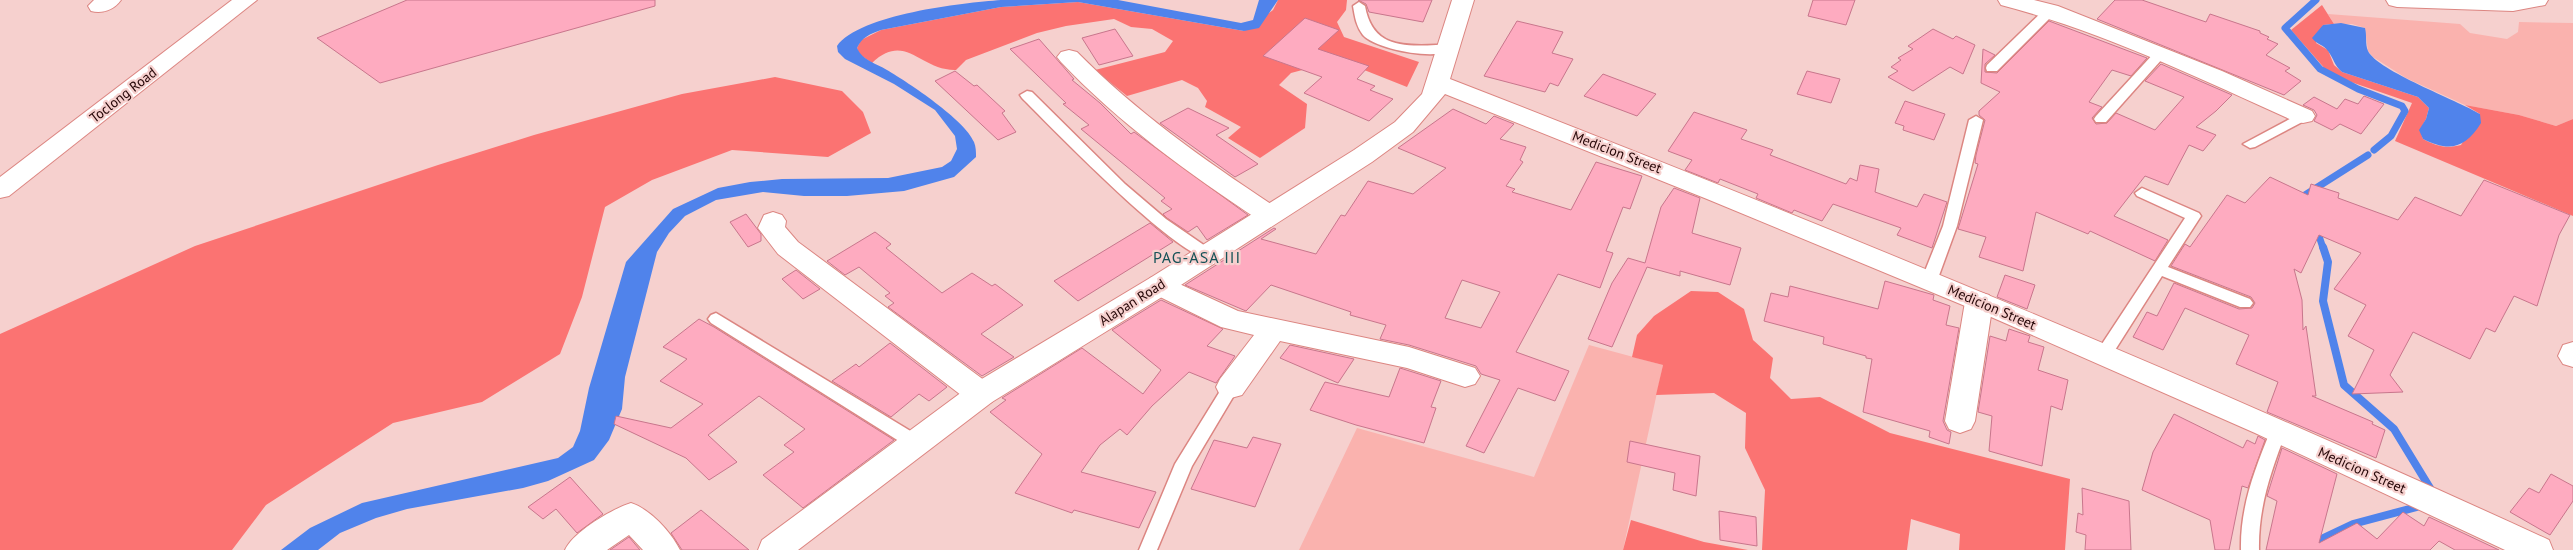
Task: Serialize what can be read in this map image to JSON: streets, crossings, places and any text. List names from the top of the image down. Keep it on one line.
{"streets":{"street":["Toclong Road","Medicion Street","Alapan Road"]},"crossings":[["Medicion Street","Alapan Road"]],"districts":["PAG-ASA III"]}
